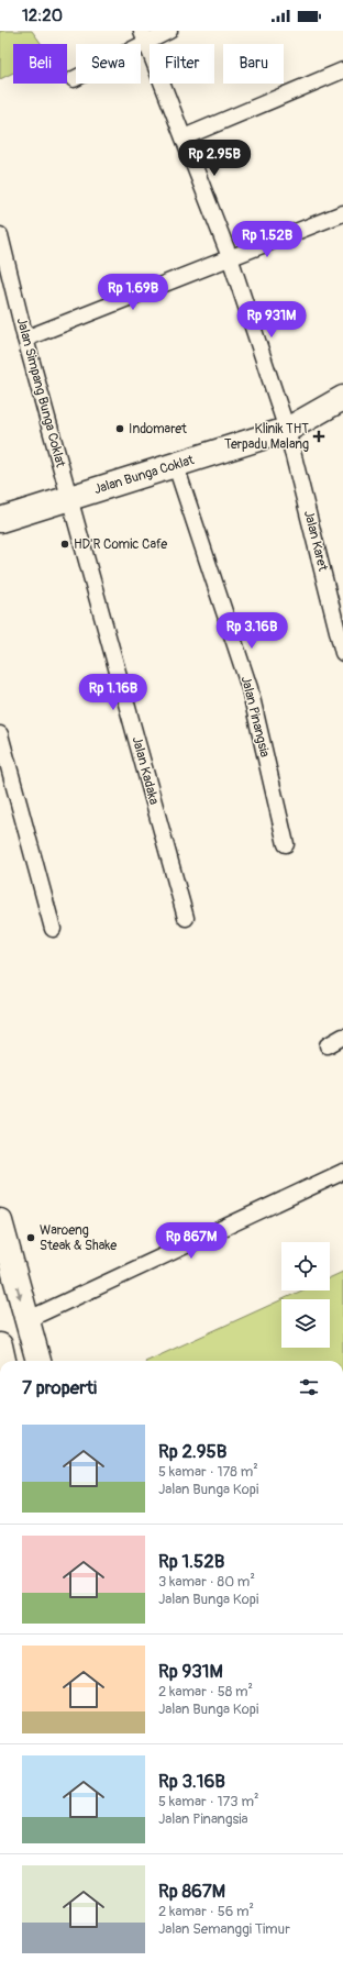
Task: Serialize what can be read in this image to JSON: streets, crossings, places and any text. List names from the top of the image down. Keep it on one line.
{"streets":{"main road":["Jalan Bunga Coklat"],"street":["Jalan Simpang Bunga Coklat","Jalan Karet","Jalan Pinangsia","Jalan Kadaka"]},"crossings":[["Jalan Simpang Bunga Coklat","Jalan Bunga Coklat"],["Jalan Simpang Bunga Coklat","Jalan Kadaka"],["Jalan Bunga Coklat","Jalan Karet"],["Jalan Bunga Coklat","Jalan Pinangsia"],["Jalan Bunga Coklat","Jalan Kadaka"]],"places":{"other":["Indomaret","HD'R Comic Cafe","Waroeng Steak & Shake"],"health":["Klinik THT Terpadu Malang"]},"page":{"status":"12:20","chip":["Beli","Sewa","Filter","Baru"],"price":["Rp 2.95B","Rp 1.52B","Rp 1.69B","Rp 931M","Rp 3.16B","Rp 1.16B","Rp 867M"],"heading":"7 properti","list":[{"name":"Rp 2.95B","note":"5 kamar · 178 m² · Jalan Bunga Kopi"},{"name":"Rp 1.52B","note":"3 kamar · 80 m² · Jalan Bunga Kopi"},{"name":"Rp 931M","note":"2 kamar · 58 m² · Jalan Bunga Kopi"},{"name":"Rp 3.16B","note":"5 kamar · 173 m² · Jalan Pinangsia"},{"name":"Rp 867M","note":"2 kamar · 56 m² · Jalan Semanggi Timur"}]}}
